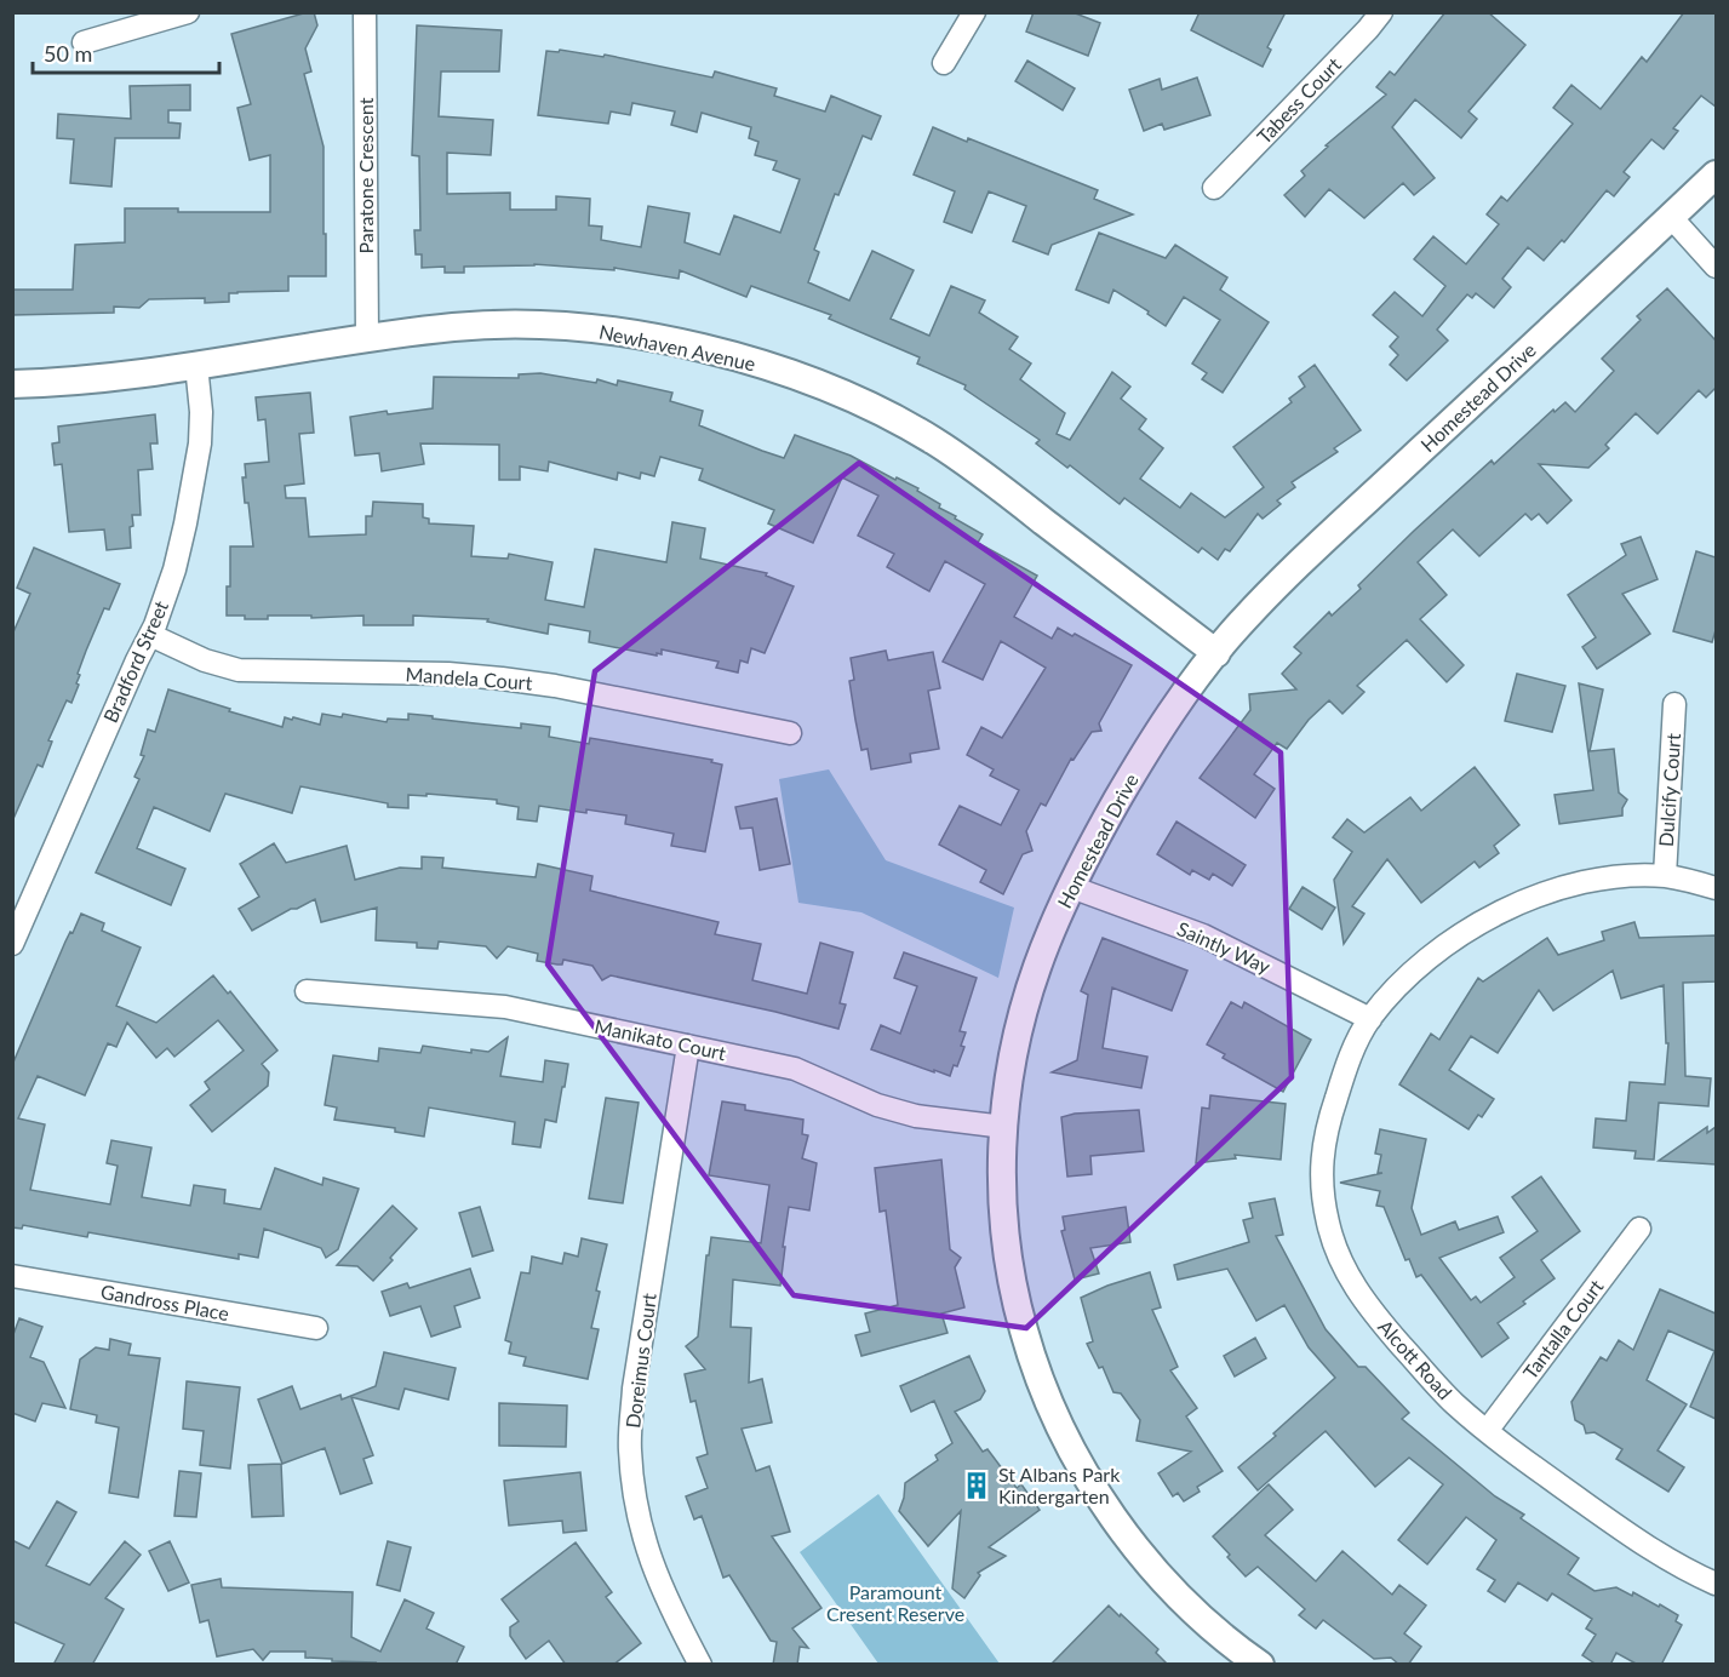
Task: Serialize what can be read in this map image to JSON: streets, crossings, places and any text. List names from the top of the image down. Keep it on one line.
{"streets":{"street":["Tabess Court","Paratone Crescent","Newhaven Avenue","Homestead Drive","Bradford Street","Mandela Court","Dulcify Court","Saintly Way","Manikato Court","Gandross Place","Tantalla Court","Alcott Road","Doreimus Court"]},"crossings":[["Paratone Crescent","Newhaven Avenue"],["Newhaven Avenue","Homestead Drive"],["Newhaven Avenue","Bradford Street"],["Homestead Drive","Saintly Way"],["Homestead Drive","Manikato Court"],["Bradford Street","Mandela Court"],["Dulcify Court","Alcott Road"],["Saintly Way","Alcott Road"],["Manikato Court","Doreimus Court"],["Tantalla Court","Alcott Road"]],"parks":["Paramount Cresent Reserve"],"places":{"building":["St Albans Park Kindergarten"]},"scale_bar":"50 m"}
